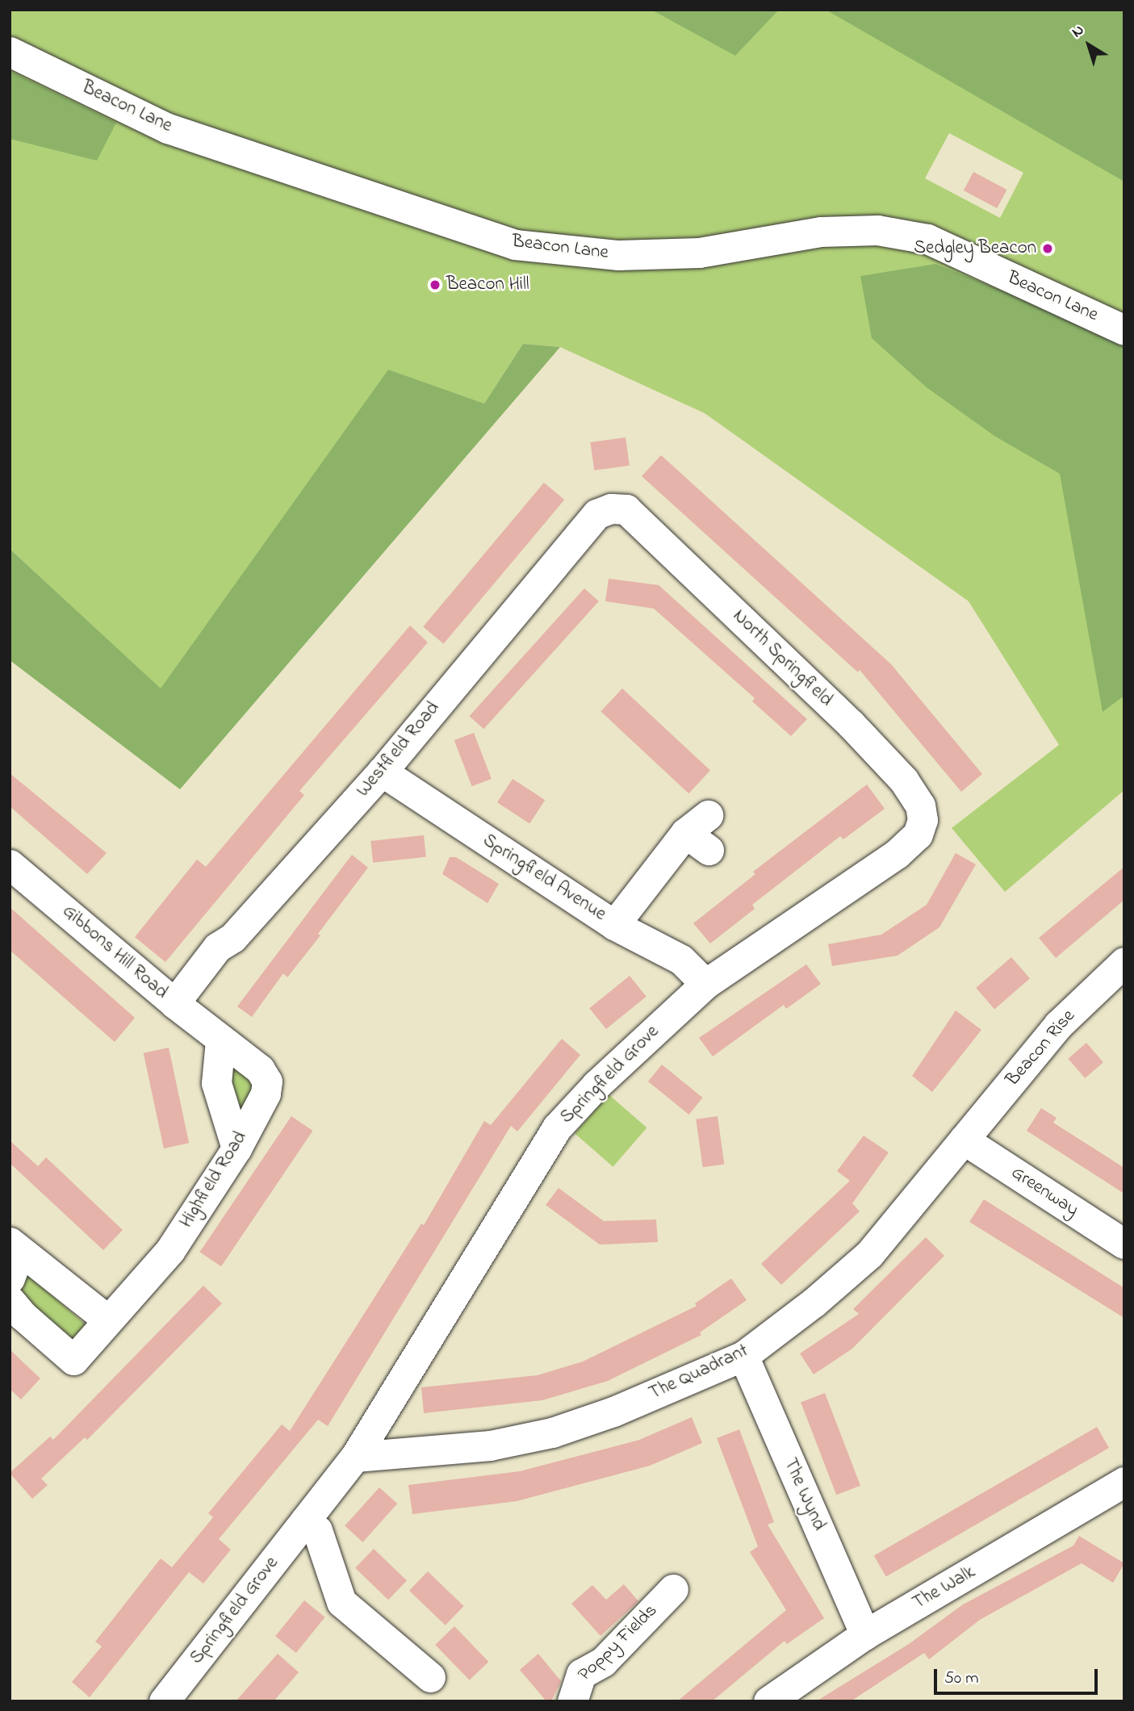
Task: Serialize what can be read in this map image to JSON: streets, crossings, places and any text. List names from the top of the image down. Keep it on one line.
{"streets":{"street":["Beacon Lane","North Springfield","Westfield Road","Springfield Avenue","Gibbons Hill Road","Beacon Rise","Springfield Grove","Highfield Road","Greenway","The Quadrant","The Wynd","The Walk","Poppy Fields"]},"crossings":[["North Springfield","Westfield Road"],["North Springfield","Springfield Grove"],["Westfield Road","Springfield Avenue"],["Westfield Road","Gibbons Hill Road"],["Springfield Avenue","Springfield Grove"],["Gibbons Hill Road","Highfield Road"],["Beacon Rise","Greenway"],["Beacon Rise","The Quadrant"],["Springfield Grove","The Quadrant"],["Greenway","The Quadrant"],["The Quadrant","The Wynd"],["The Wynd","The Walk"]],"places":["Sedgley Beacon","Beacon Hill"],"scale_bar":"50 m","north":"top left"}
